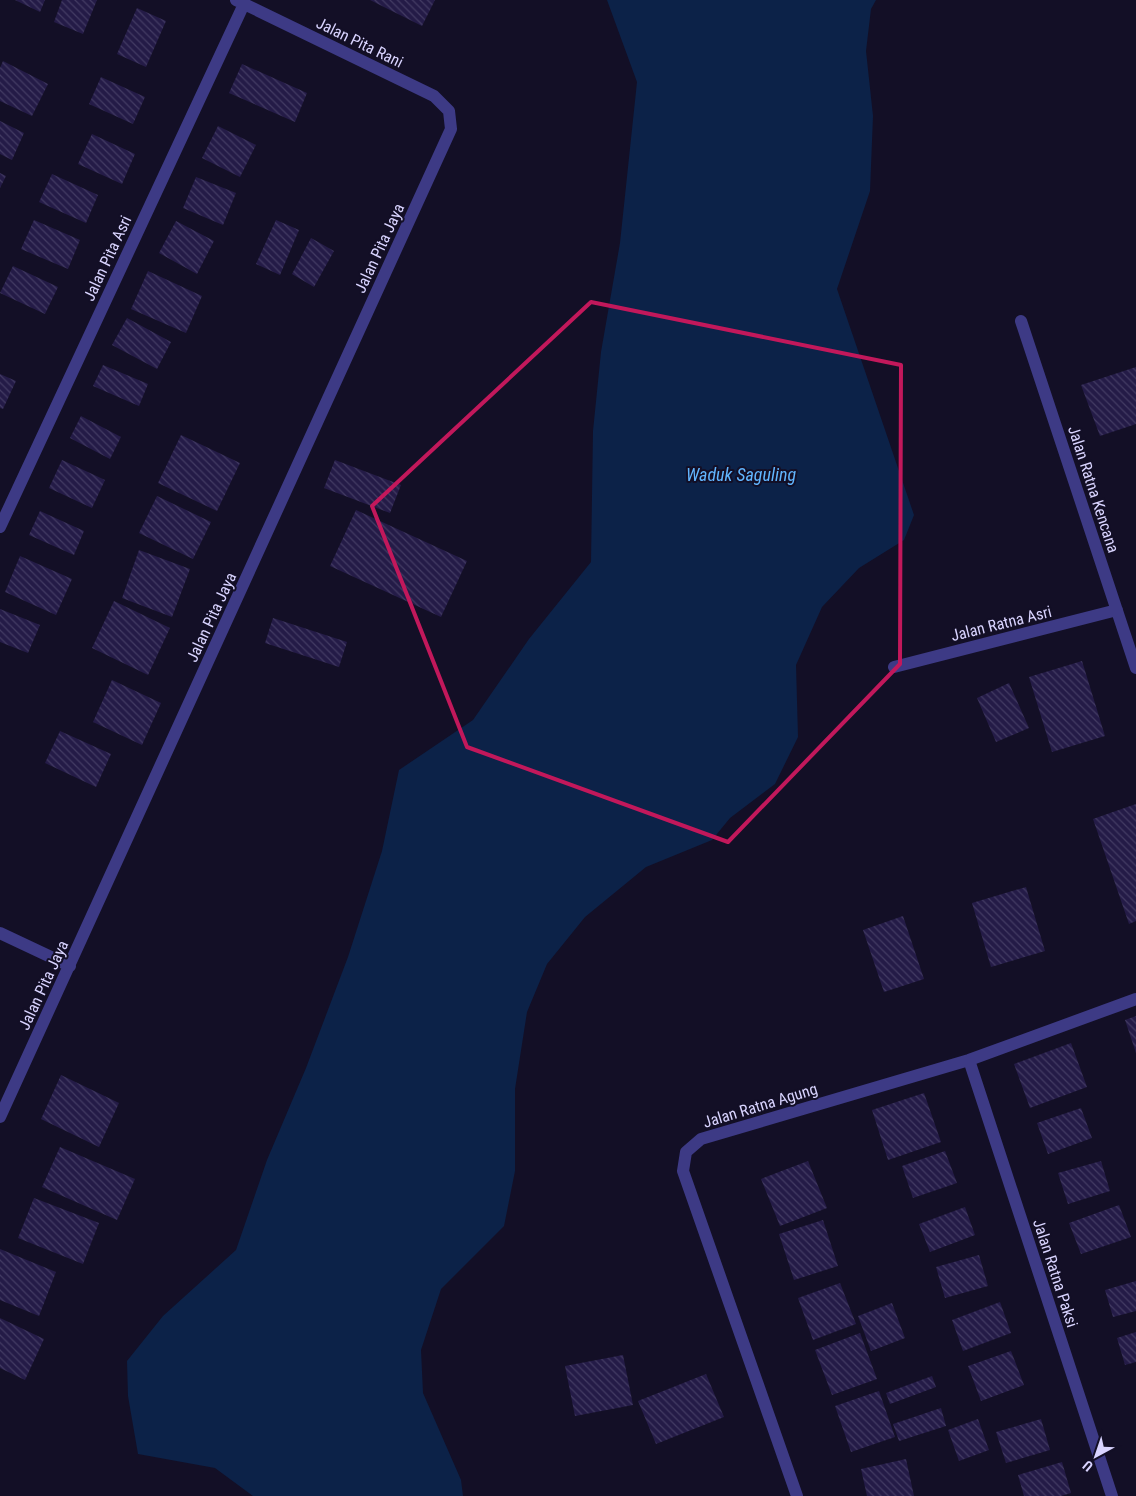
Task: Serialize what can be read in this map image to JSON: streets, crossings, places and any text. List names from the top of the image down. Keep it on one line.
{"streets":{"street":["Jalan Pita Rani","Jalan Pita Jaya","Jalan Pita Asri","Jalan Ratna Kencana","Jalan Ratna Asri","Jalan Ratna Agung","Jalan Ratna Paksi"]},"crossings":[["Jalan Pita Rani","Jalan Pita Jaya"],["Jalan Pita Rani","Jalan Pita Asri"],["Jalan Ratna Kencana","Jalan Ratna Asri"],["Jalan Ratna Agung","Jalan Ratna Paksi"]],"water":["Waduk Saguling"],"north":"bottom left"}
